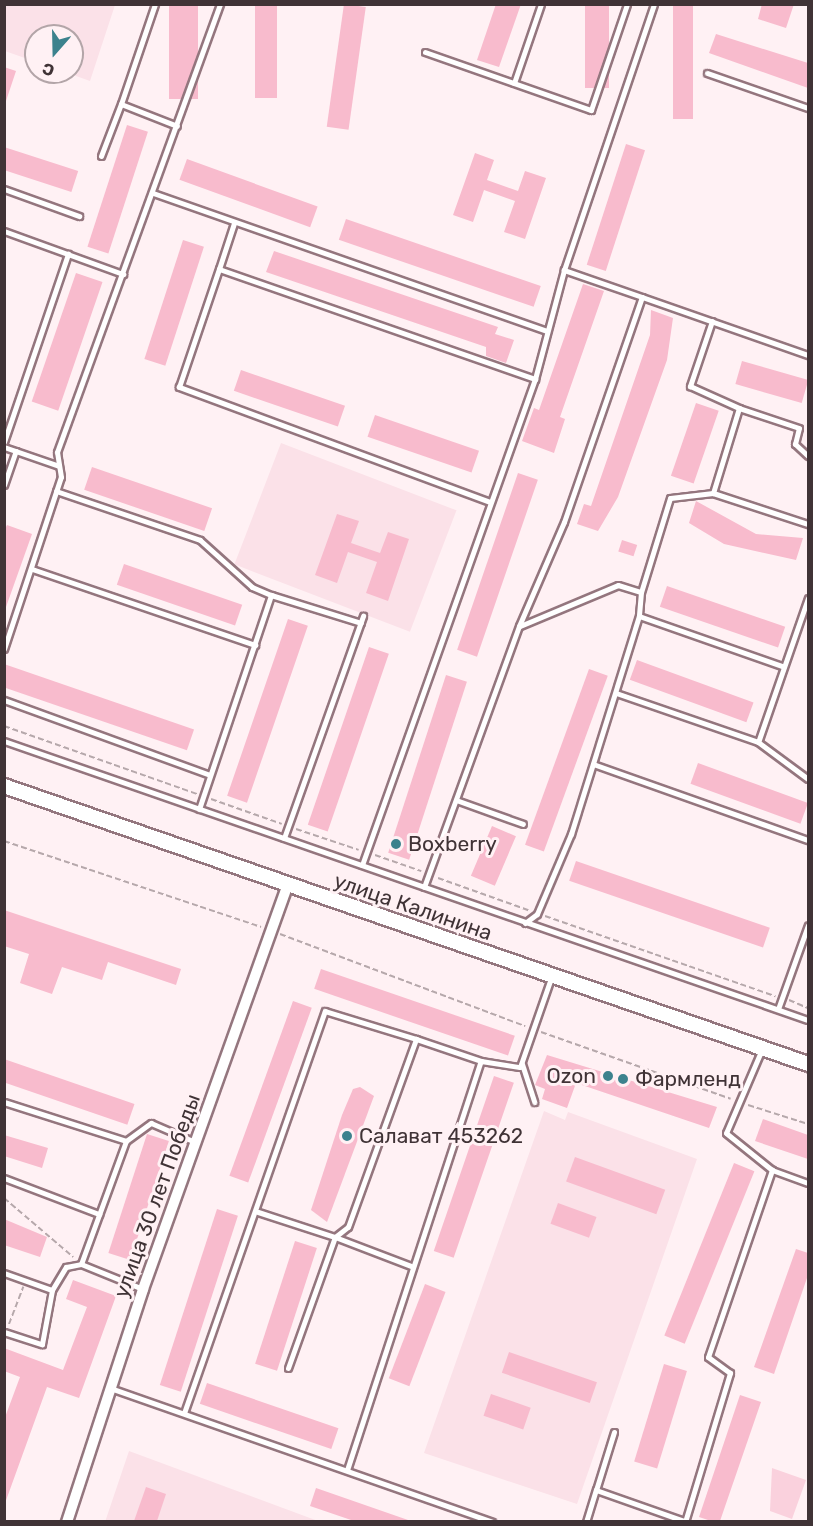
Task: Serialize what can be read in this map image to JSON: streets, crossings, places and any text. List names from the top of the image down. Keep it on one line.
{"streets":{"street":["улица Калинина","улица 30 лет Победы"]},"crossings":[["улица Калинина","улица 30 лет Победы"]],"places":["Boxberry","Ozon","Фармленд","Салават 453262"],"north":"bottom"}
